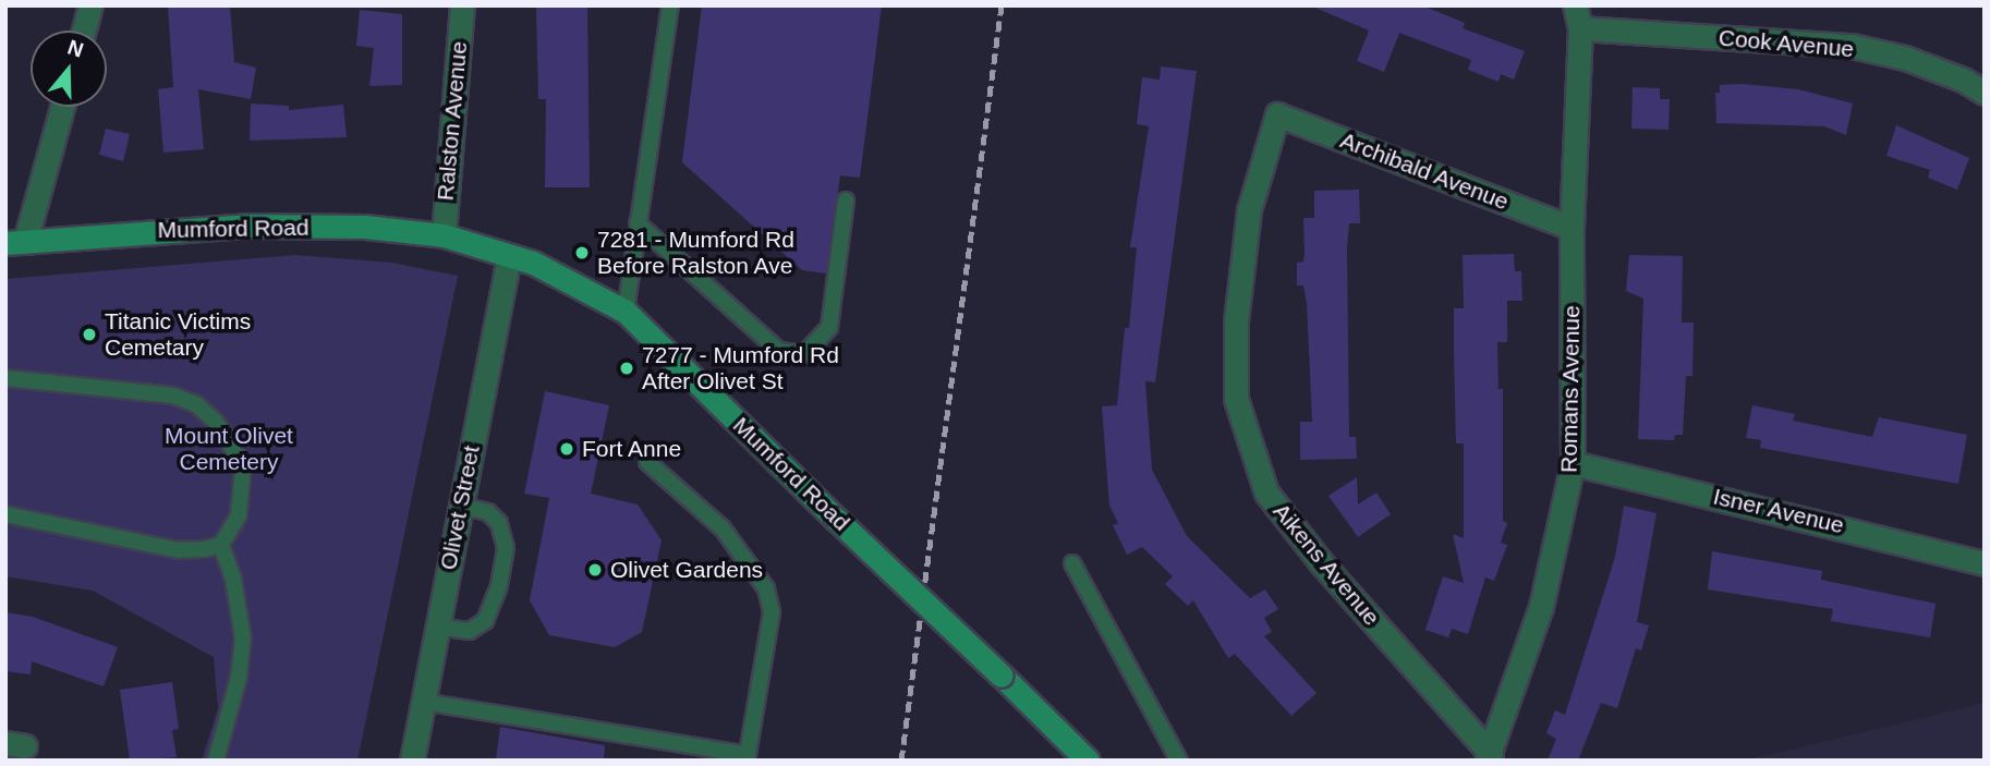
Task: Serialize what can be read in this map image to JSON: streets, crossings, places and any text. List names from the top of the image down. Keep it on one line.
{"streets":{"street":["Cook Avenue","Ralston Avenue","Archibald Avenue","Mumford Road","Romans Avenue","Olivet Street","Isner Avenue","Aikens Avenue"]},"crossings":[["Cook Avenue","Romans Avenue"],["Ralston Avenue","Mumford Road"],["Archibald Avenue","Romans Avenue"],["Archibald Avenue","Aikens Avenue"],["Mumford Road","Olivet Street"],["Romans Avenue","Isner Avenue"],["Romans Avenue","Aikens Avenue"]],"parks":["Mount Olivet Cemetery"],"places":["7281 - Mumford Rd Before Ralston Ave","Titanic Victims Cemetary","7277 - Mumford Rd After Olivet St","Fort Anne","Olivet Gardens"],"north":"top"}
